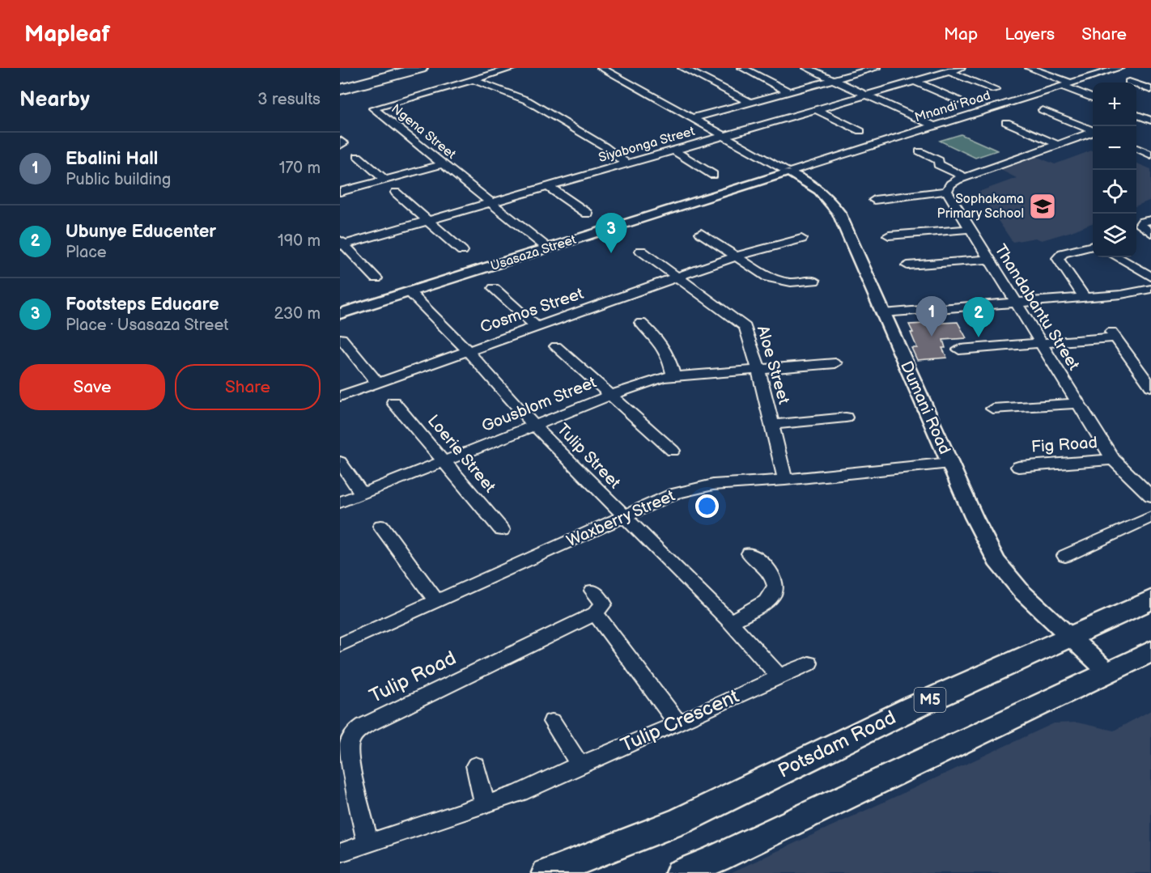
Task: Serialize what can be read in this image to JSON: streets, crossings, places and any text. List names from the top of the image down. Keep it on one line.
{"streets":{"main road":["M5","Potsdam Road"],"street":["Mnandi Road","Ngena Street","Siyabonga Street","Usasaza Street","Thandabantu Street","Cosmos Street","Aloe Street","Gousblom Street","Dumani Road","Fig Road","Loerie Street","Tulip Street","Waxberry Street","Tulip Road","Tulip Crescent"]},"crossings":[["Mnandi Road","Usasaza Street"],["Mnandi Road","Dumani Road"],["Ngena Street","Siyabonga Street"],["Ngena Street","Usasaza Street"],["Siyabonga Street","Dumani Road"],["Usasaza Street","Dumani Road"],["Usasaza Street","Tulip Street"],["Thandabantu Street","Fig Road"],["Cosmos Street","Aloe Street"],["Cosmos Street","Tulip Street"],["Aloe Street","Gousblom Street"],["Aloe Street","Waxberry Street"],["Gousblom Street","Loerie Street"],["Gousblom Street","Tulip Street"],["Dumani Road","Waxberry Street"],["Dumani Road","Potsdam Road"],["Tulip Street","Waxberry Street"],["Tulip Road","Tulip Crescent"]],"places":{"school or university":["Sophakama Primary School"]},"page":{"header":"Mapleaf","nav":["Map","Layers","Share"],"heading":["Nearby","3 results"],"map_buttons":["+","−"],"list":[{"mark":"1","name":"Ebalini Hall","note":"Public building","value":"170 m"},{"mark":"2","name":"Ubunye Educenter","note":"Place","value":"190 m"},{"mark":"3","name":"Footsteps Educare","note":"Place · Usasaza Street","value":"230 m"}],"pins":["3","1","2"],"buttons":["Save","Share"]}}
